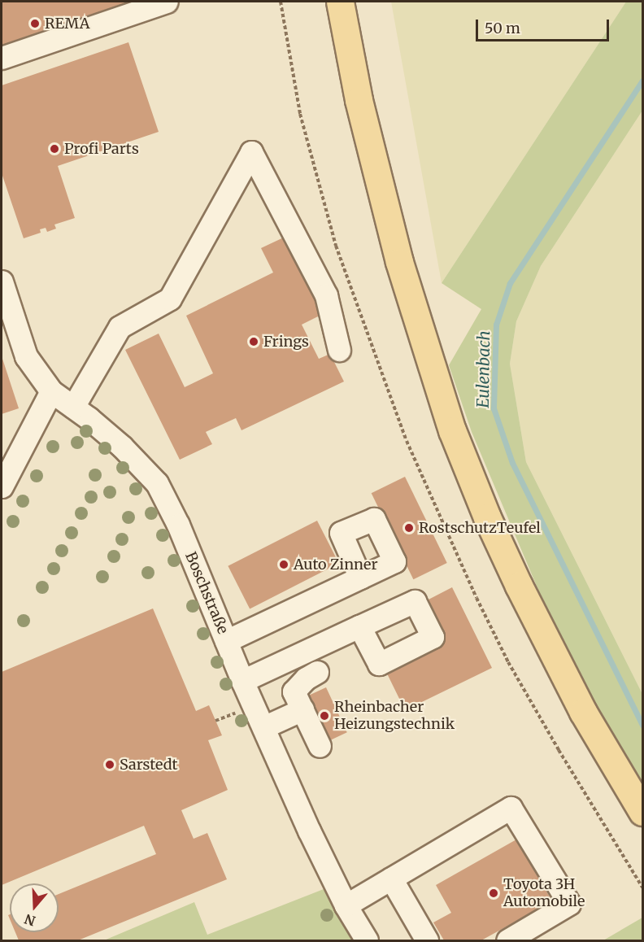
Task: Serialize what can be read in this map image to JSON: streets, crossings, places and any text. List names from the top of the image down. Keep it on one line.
{"streets":{"street":["Boschstraße"]},"water":["Eulenbach"],"places":["REMA","Profi Parts","Frings","RostschutzTeufel","Auto Zinner","Rheinbacher Heizungstechnik","Sarstedt","Toyota 3H Automobile"],"scale_bar":"50 m","north":"bottom"}
